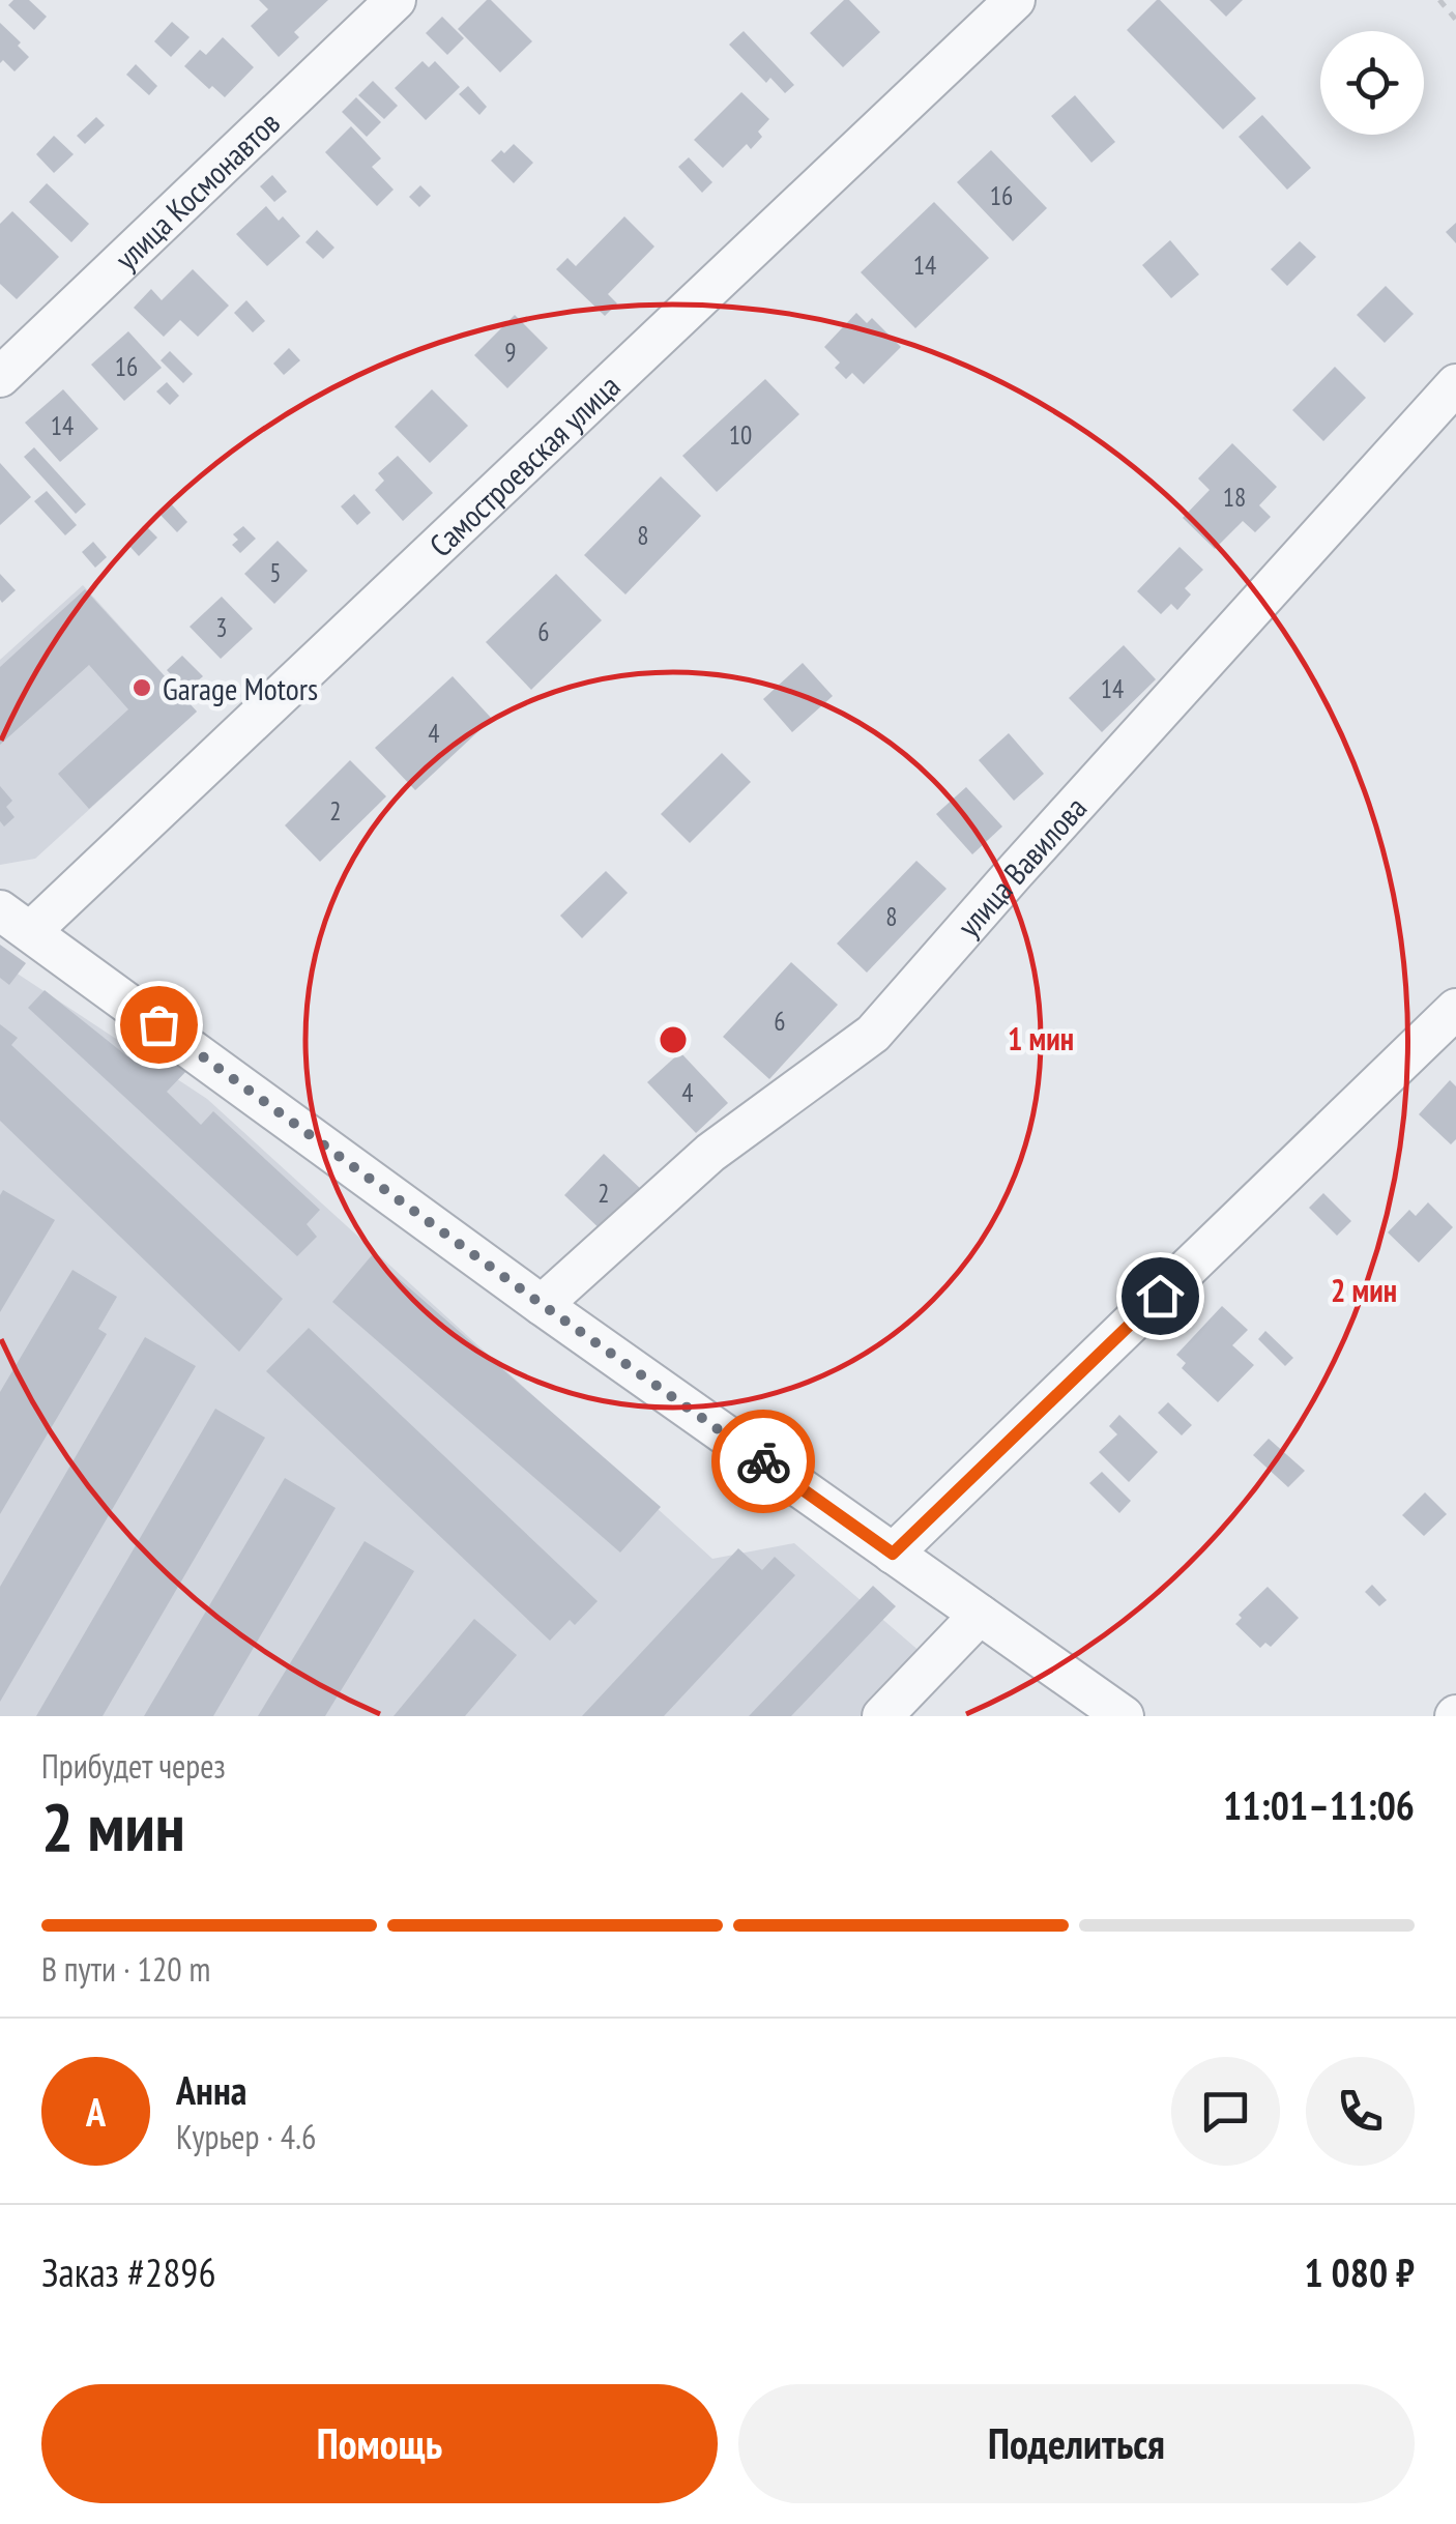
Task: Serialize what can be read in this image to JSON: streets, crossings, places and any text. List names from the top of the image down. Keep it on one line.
{"streets":{"street":["улица Космонавтов","Самостроевская улица","улица Вавилова"]},"places":["Garage Motors"],"house_numbers":["16","14","9","16","14","10","18","8","5","3","6","14","4","2","8","6","4","2"],"page":{"heading":["2 мин","Прибудет через","11:01–11:06"],"panel":["Анна","Курьер · 4.6","Заказ #2896","1 080 ₽"],"bar":"В пути · 120 m","round":"А","buttons":["Помощь","Поделиться"]},"rings":["1 мин","2 мин"]}
